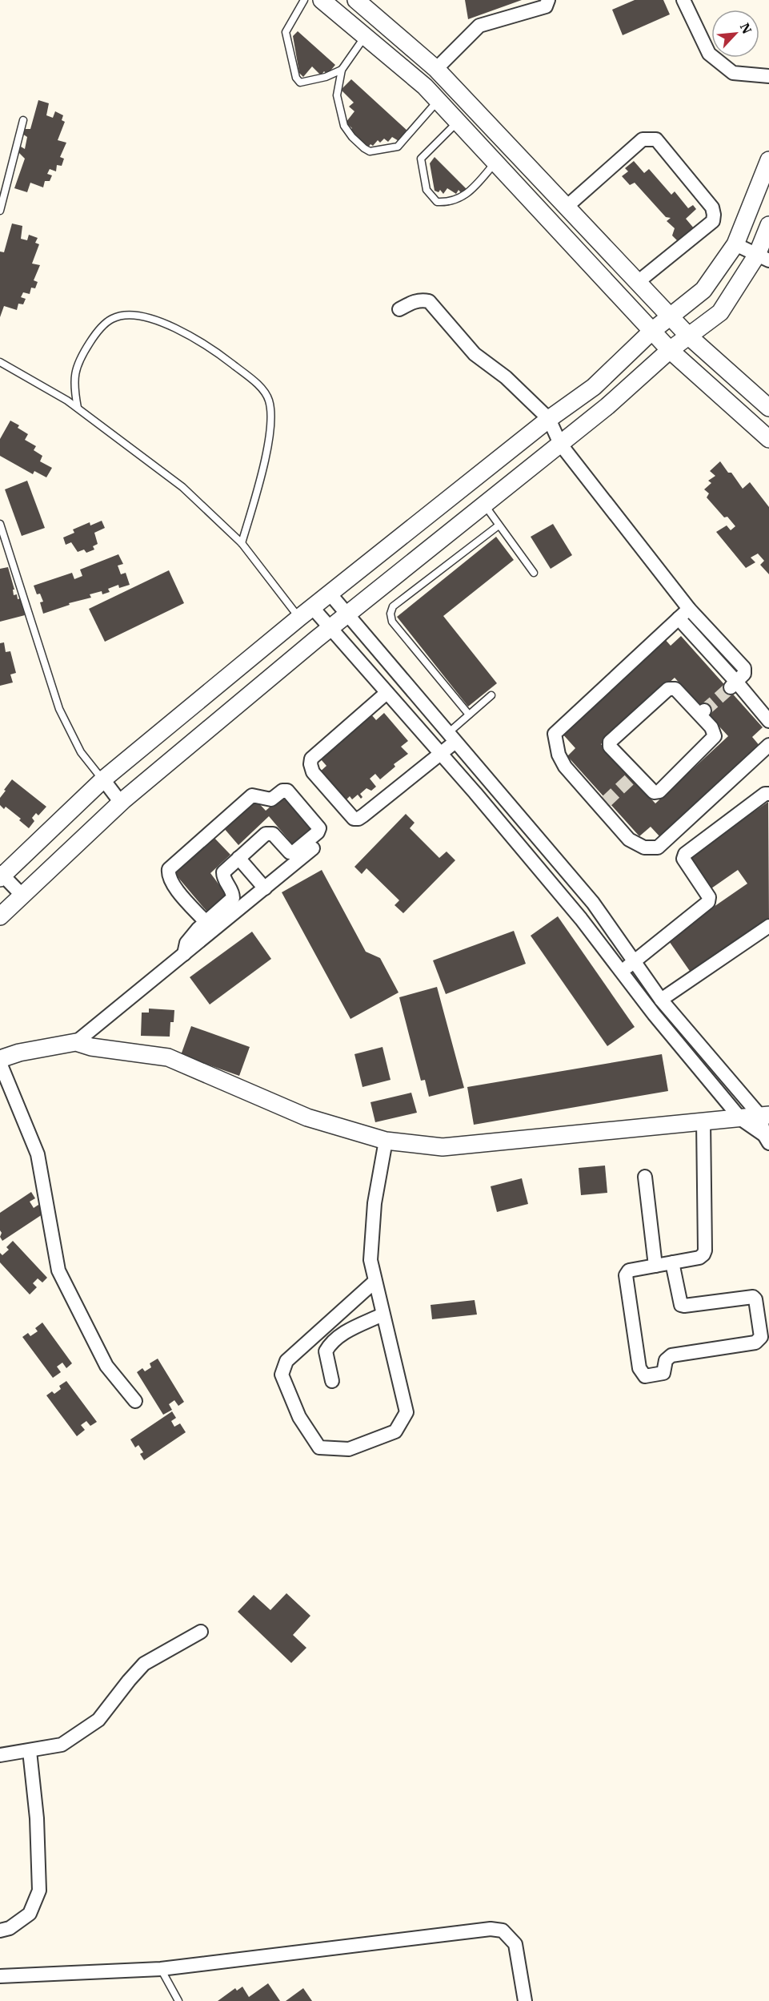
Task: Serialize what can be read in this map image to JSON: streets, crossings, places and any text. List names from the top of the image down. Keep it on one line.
{"north":"top right"}
